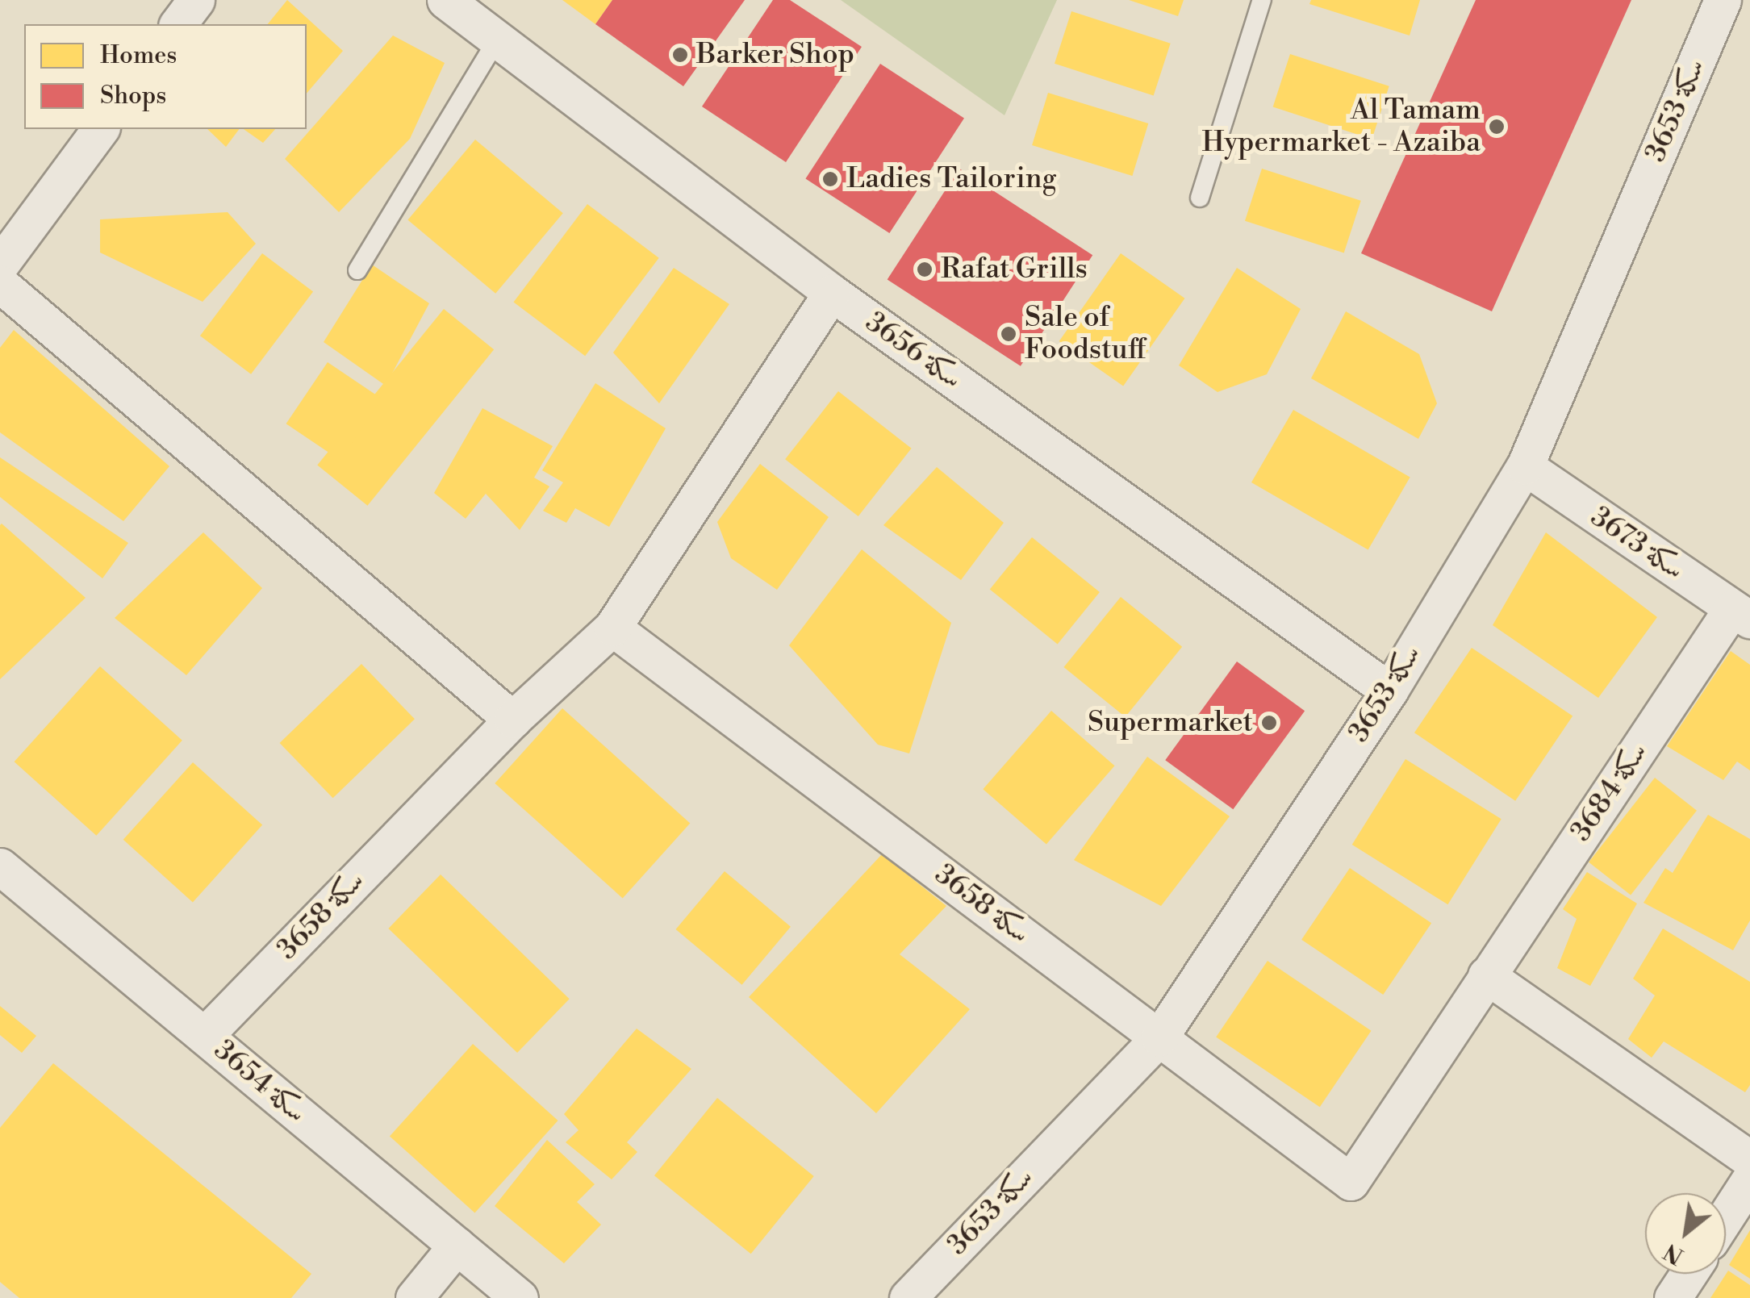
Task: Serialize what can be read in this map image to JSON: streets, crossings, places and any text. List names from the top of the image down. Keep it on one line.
{"streets":{"street":["سكة 3653","سكة 3656","سكة 3673","سكة 3684","سكة 3658","سكة 3654"]},"crossings":[["سكة 3653","سكة 3656"],["سكة 3653","سكة 3673"],["سكة 3653","سكة 3658"],["سكة 3656","سكة 3658"],["سكة 3673","سكة 3684"],["سكة 3684","سكة 3658"],["سكة 3658","سكة 3654"]],"places":["Barker Shop","Al Tamam Hypermarket - Azaiba","Ladies Tailoring","Rafat Grills","Sale of Foodstuff","Supermarket"],"legend":["Homes","Shops"],"north":"bottom left"}
